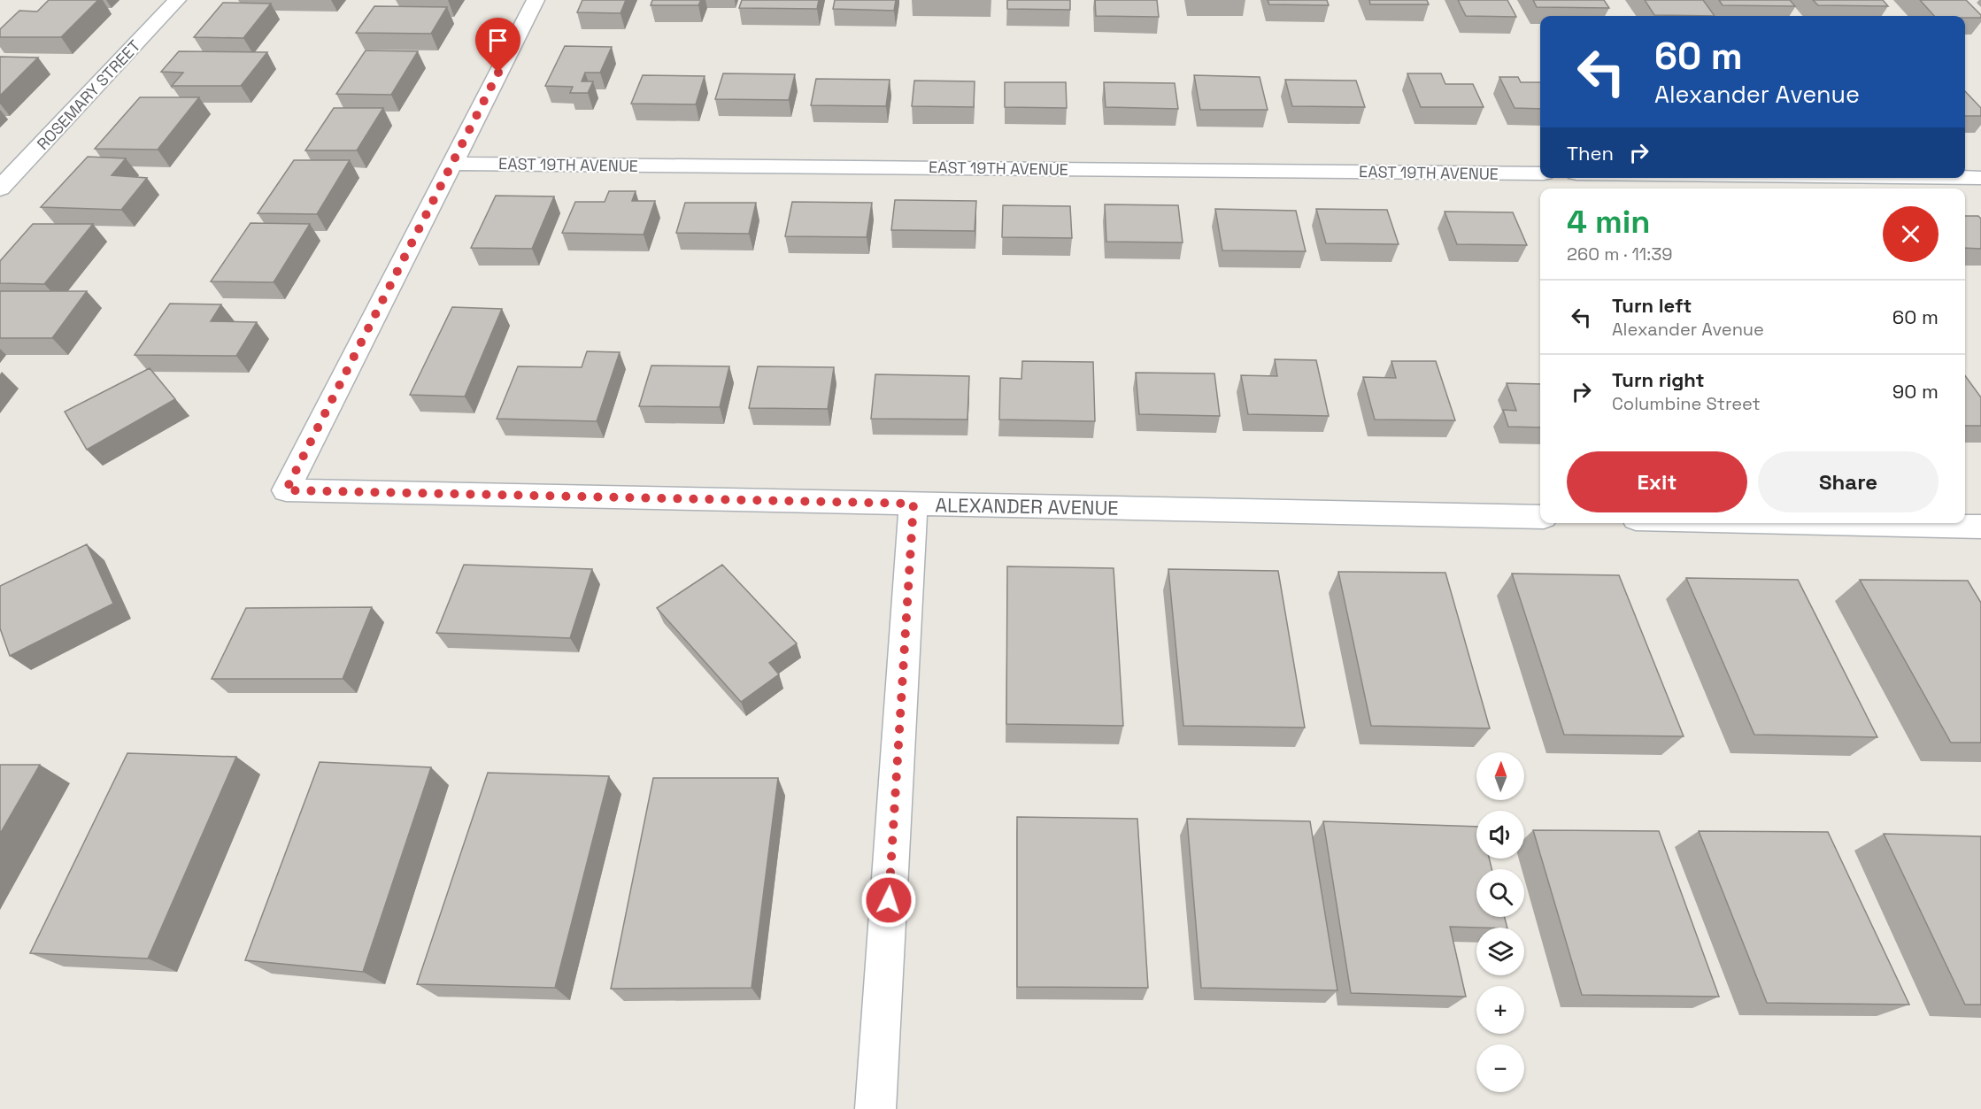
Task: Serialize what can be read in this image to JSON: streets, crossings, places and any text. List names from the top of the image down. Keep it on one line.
{"streets":{"street":["ROSEMARY STREET","EAST 19TH AVENUE","ALEXANDER AVENUE"]},"crossings":[["EAST 19TH AVENUE","ALEXANDER AVENUE"]],"north":"top","page":{"turn":["60 m","Alexander Avenue"],"then":"Then","heading":["4 min","260 m · 11:39"],"list":[{"name":"Turn left","note":"Alexander Avenue","value":"60 m"},{"name":"Turn right","note":"Columbine Street","value":"90 m"}],"buttons":["Exit","Share"],"map_buttons":["+","−"]}}
